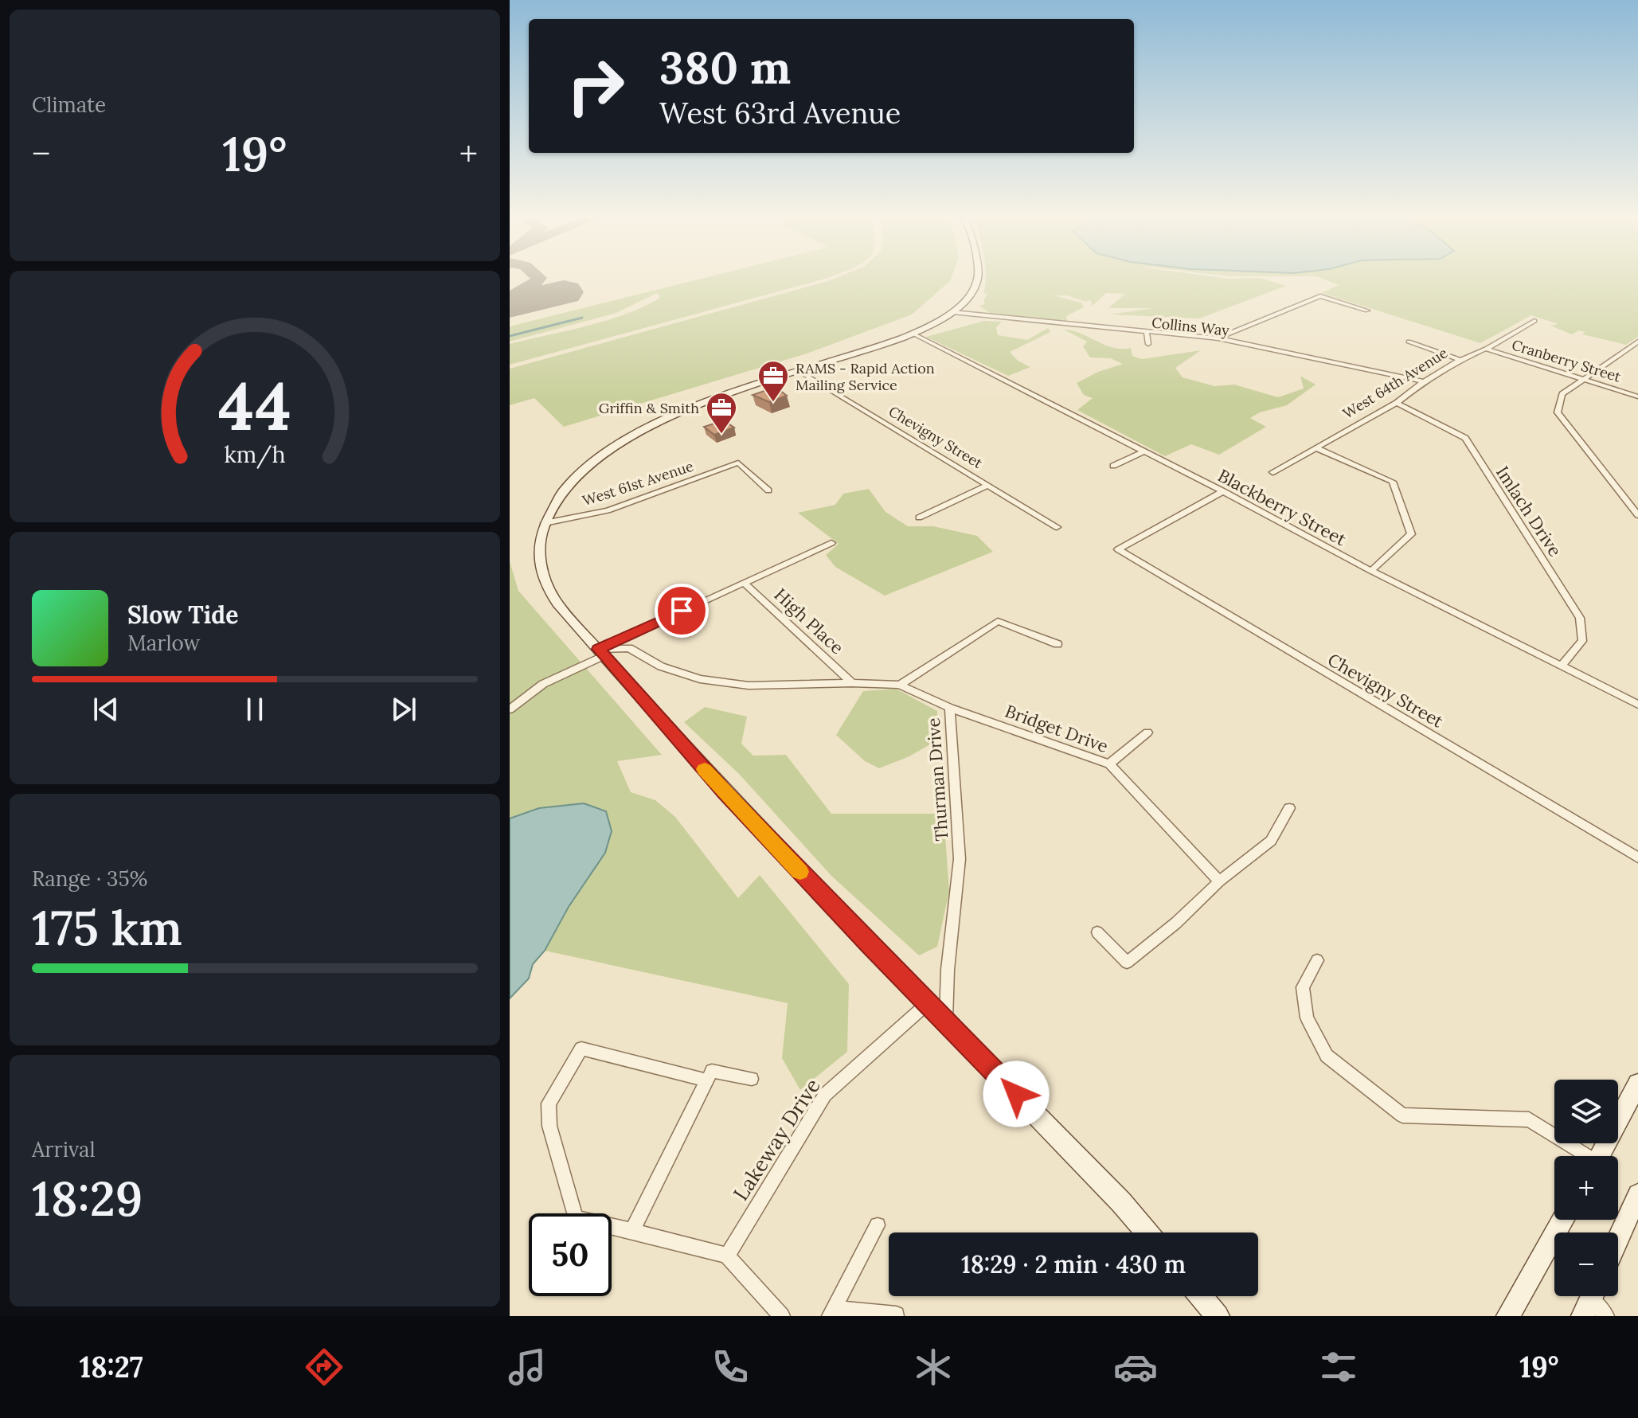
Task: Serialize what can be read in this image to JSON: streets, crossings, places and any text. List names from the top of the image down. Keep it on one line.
{"streets":{"street":["Collins Way","Cranberry Street","West 64th Avenue","Chevigny Street","West 61st Avenue","Blackberry Street","Imlach Drive","High Place","Bridget Drive","Thurman Drive","Lakeway Drive"]},"crossings":[["Collins Way","West 64th Avenue"],["Cranberry Street","West 64th Avenue"],["West 64th Avenue","Imlach Drive"],["Chevigny Street","Blackberry Street"],["Blackberry Street","Imlach Drive"],["High Place","Thurman Drive"],["Bridget Drive","Thurman Drive"]],"places":{"office":["RAMS - Rapid Action Mailing Service","Griffin & Smith"]},"page":{"tile":["Climate",["Range · 35%","175 km"],["Arrival","18:29"]],"turn":["380 m","West 63rd Avenue"],"heat":["−","19°","+"],"song":["Slow Tide","Marlow"],"map_buttons":["+","−"],"limit":"50","trip":"18:29 · 2 min · 430 m","tabs":["18:27","19°"],"gauge":["44","km/h"]}}
